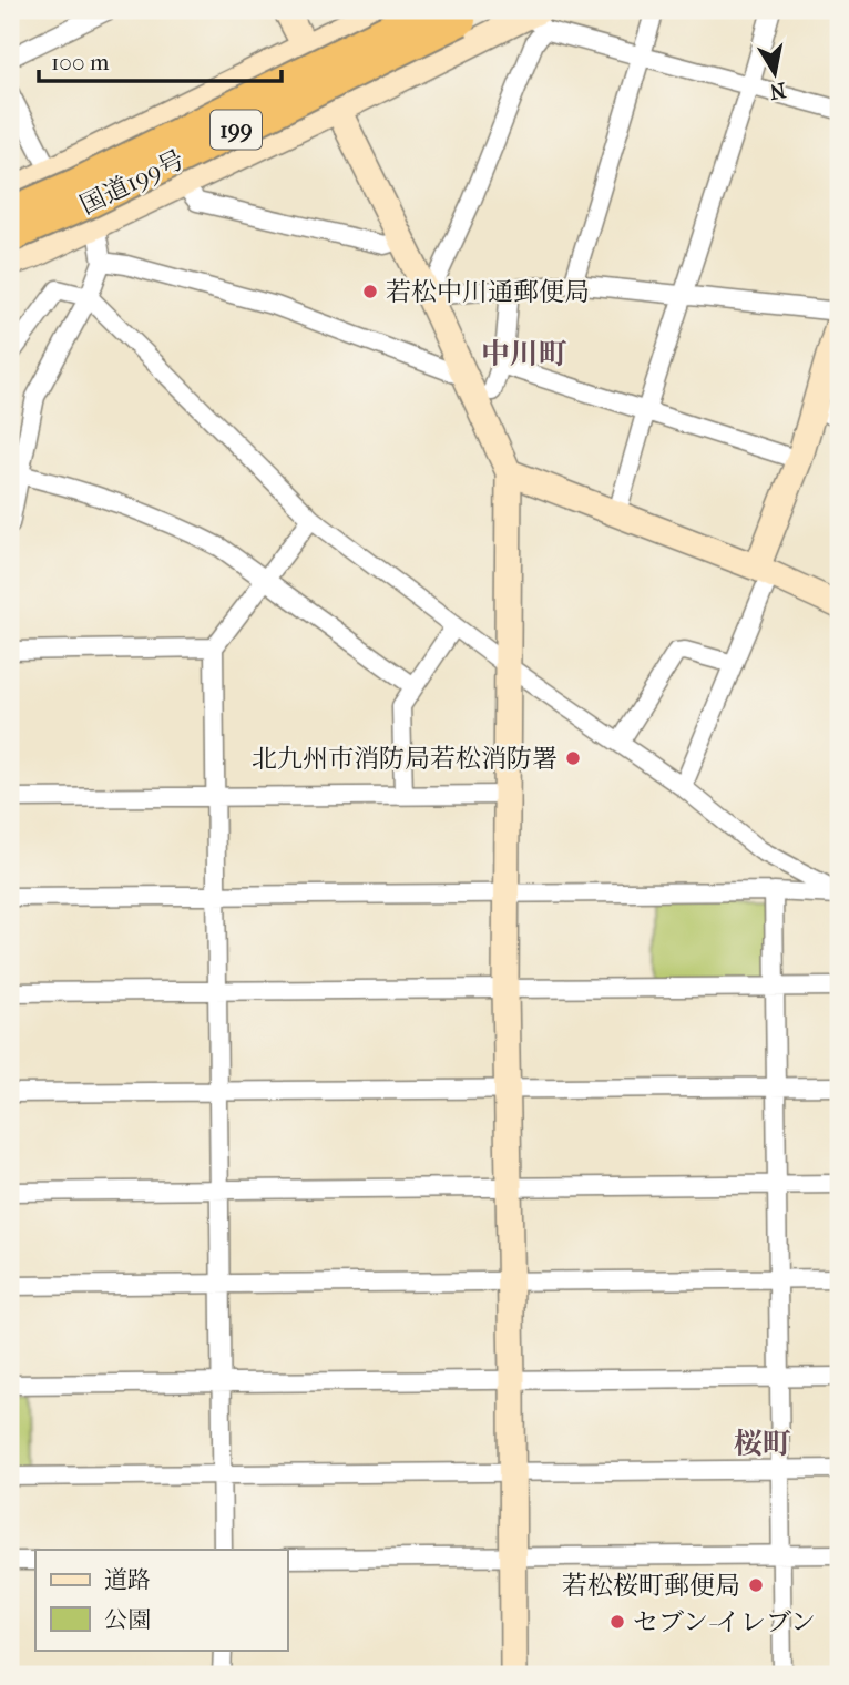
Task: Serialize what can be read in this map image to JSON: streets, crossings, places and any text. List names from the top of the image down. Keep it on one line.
{"streets":{"highway":["199","国道199号"]},"districts":["中川町","桜町"],"places":["若松中川通郵便局","北九州市消防局若松消防署","若松桜町郵便局","セブン-イレブン"],"legend":["道路","公園"],"scale_bar":"100 m","north":"bottom"}
